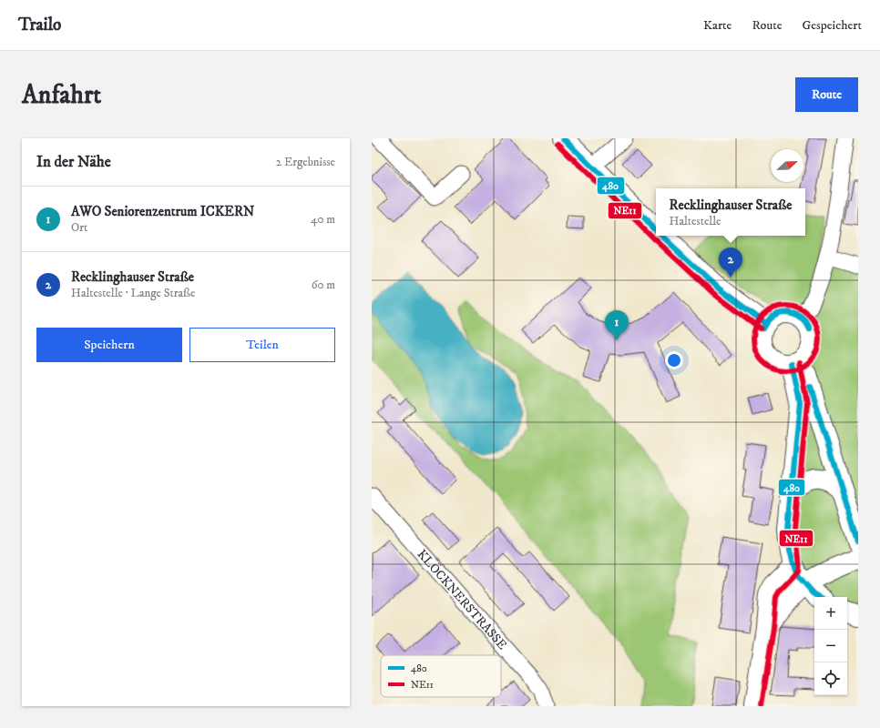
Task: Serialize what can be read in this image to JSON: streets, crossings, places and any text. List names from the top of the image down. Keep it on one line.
{"streets":{"street":["KLÖCKNERSTRASSE"]},"lines":["transit line 480","transit line NE11"],"legend":["480","NE11"],"north":"top right","page":{"header":"Trailo","nav":["Karte","Route","Gespeichert"],"buttons":["Route",["Speichern","Teilen"]],"title":"Anfahrt","heading":["In der Nähe","2 Ergebnisse"],"list":[{"mark":"1","name":"AWO Seniorenzentrum ICKERN","note":"Ort","value":"40 m"},{"mark":"2","name":"Recklinghauser Straße","note":"Haltestelle · Lange Straße","value":"60 m"}],"popup":["Recklinghauser Straße","Haltestelle"],"pins":["2","1"],"map_buttons":["+","−"]}}
